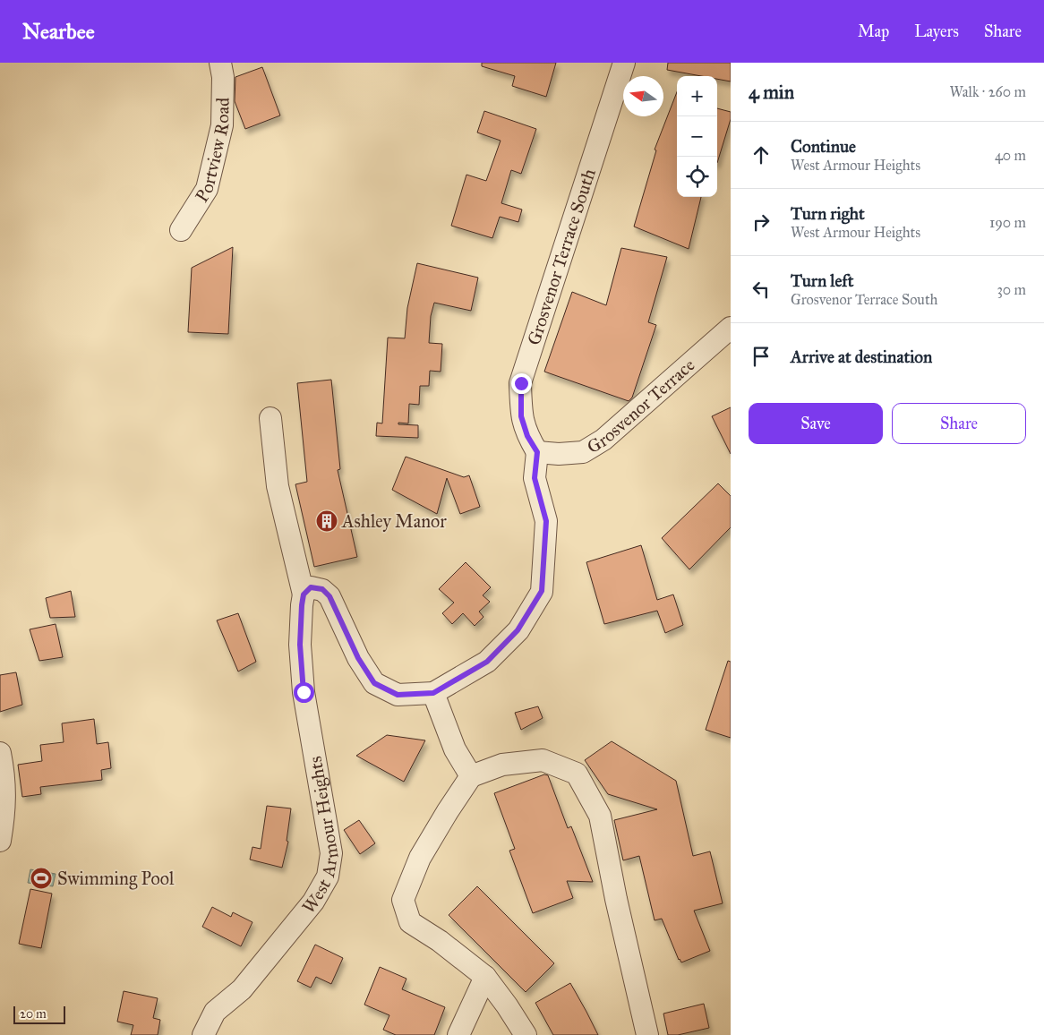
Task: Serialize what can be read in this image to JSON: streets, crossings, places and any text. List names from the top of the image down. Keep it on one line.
{"streets":{"street":["Portview Road","Grosvenor Terrace South","Grosvenor Terrace","West Armour Heights"]},"crossings":[["Grosvenor Terrace South","Grosvenor Terrace"]],"places":{"building":["Ashley Manor"],"sports":["Swimming Pool"]},"scale_bar":"20 m","north":"left","page":{"header":"Nearbee","nav":["Map","Layers","Share"],"heading":["4 min","Walk · 260 m"],"map_buttons":["+","−"],"list":[["Continue","West Armour Heights","40 m"],["Turn right","West Armour Heights","190 m"],["Turn left","Grosvenor Terrace South","30 m"],"Arrive at destination"],"buttons":["Save","Share"],"scale":"20 m"}}
